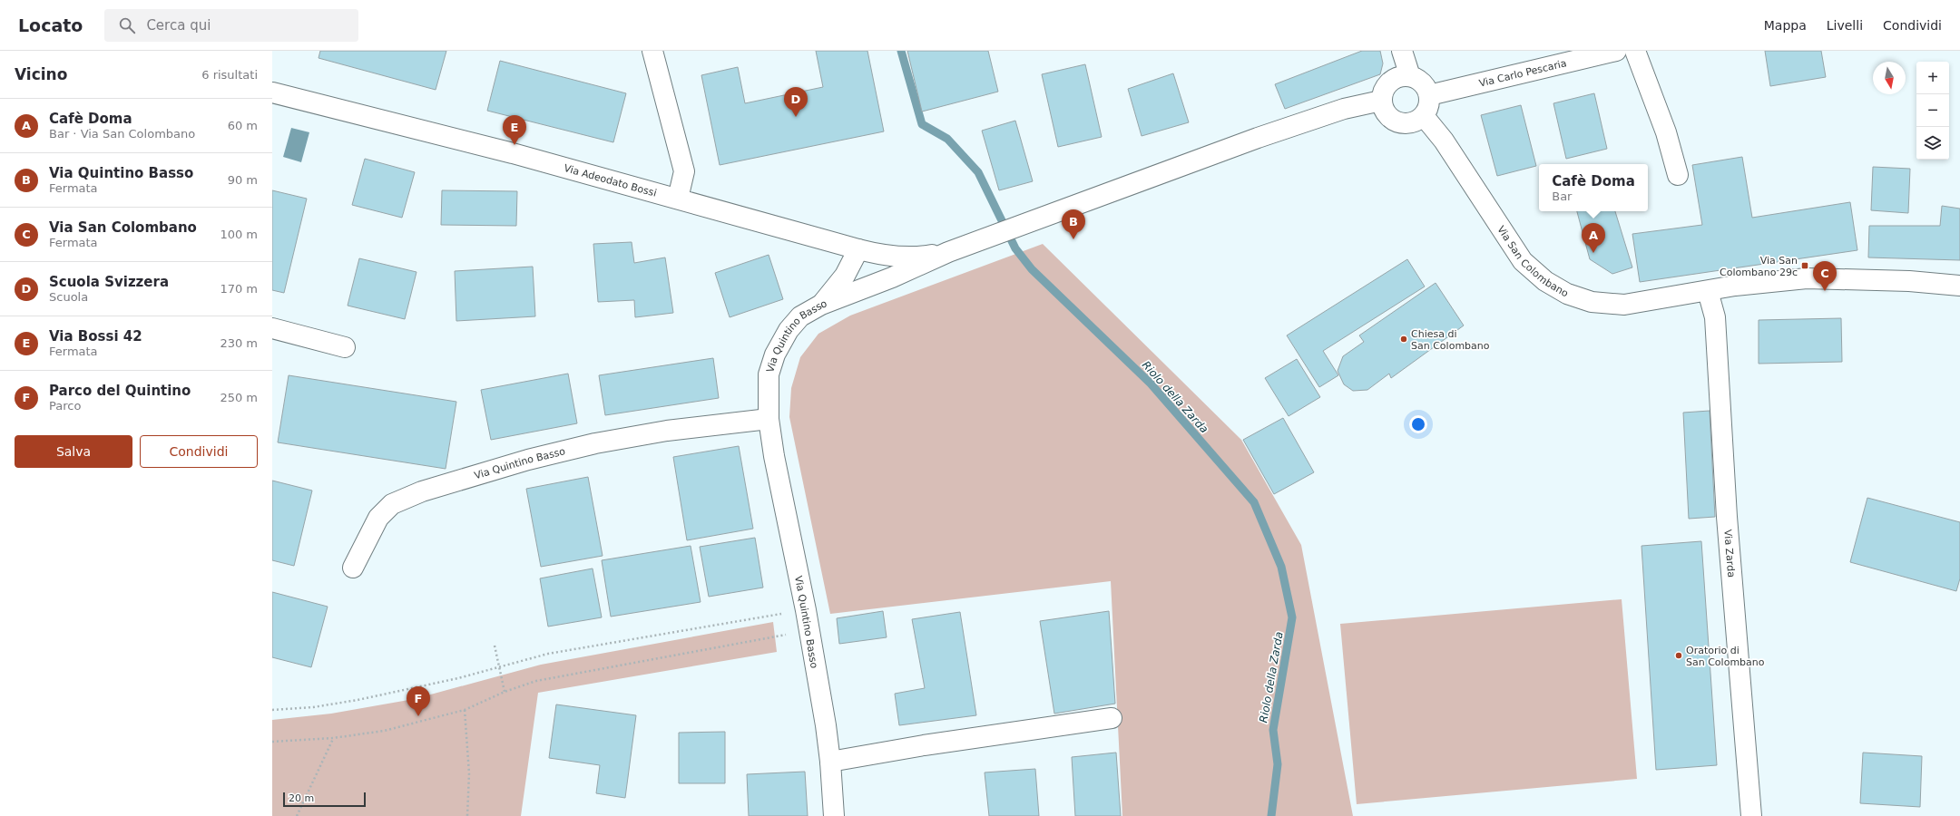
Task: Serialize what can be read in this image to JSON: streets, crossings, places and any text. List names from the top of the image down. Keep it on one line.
{"streets":{"street":["Via Carlo Pescaria","Via Adeodato Bossi","Via San Colombano","Via Quintino Basso","Via Zarda"]},"crossings":[["Via Carlo Pescaria","Via San Colombano"],["Via Carlo Pescaria","Via Quintino Basso"],["Via Adeodato Bossi","Via Quintino Basso"],["Via San Colombano","Via Quintino Basso"],["Via San Colombano","Via Zarda"]],"water":["Riolo della Zarda"],"places":{"transit":["Via San Colombano 29c"],"other":["Chiesa di San Colombano","Oratorio di San Colombano"]},"scale_bar":"20 m","north":"bottom","page":{"header":"Locato","search":"Cerca qui","nav":["Mappa","Livelli","Condividi"],"heading":["Vicino","6 risultati"],"map_buttons":["+","−"],"pins":["D","E","B","A","C","F"],"list":[{"mark":"A","name":"Cafè Doma","note":"Bar · Via San Colombano","value":"60 m"},{"mark":"B","name":"Via Quintino Basso","note":"Fermata","value":"90 m"},{"mark":"C","name":"Via San Colombano","note":"Fermata","value":"100 m"},{"mark":"D","name":"Scuola Svizzera","note":"Scuola","value":"170 m"},{"mark":"E","name":"Via Bossi 42","note":"Fermata","value":"230 m"},{"mark":"F","name":"Parco del Quintino","note":"Parco","value":"250 m"}],"popup":["Cafè Doma","Bar"],"buttons":["Salva","Condividi"],"scale":"20 m"}}
